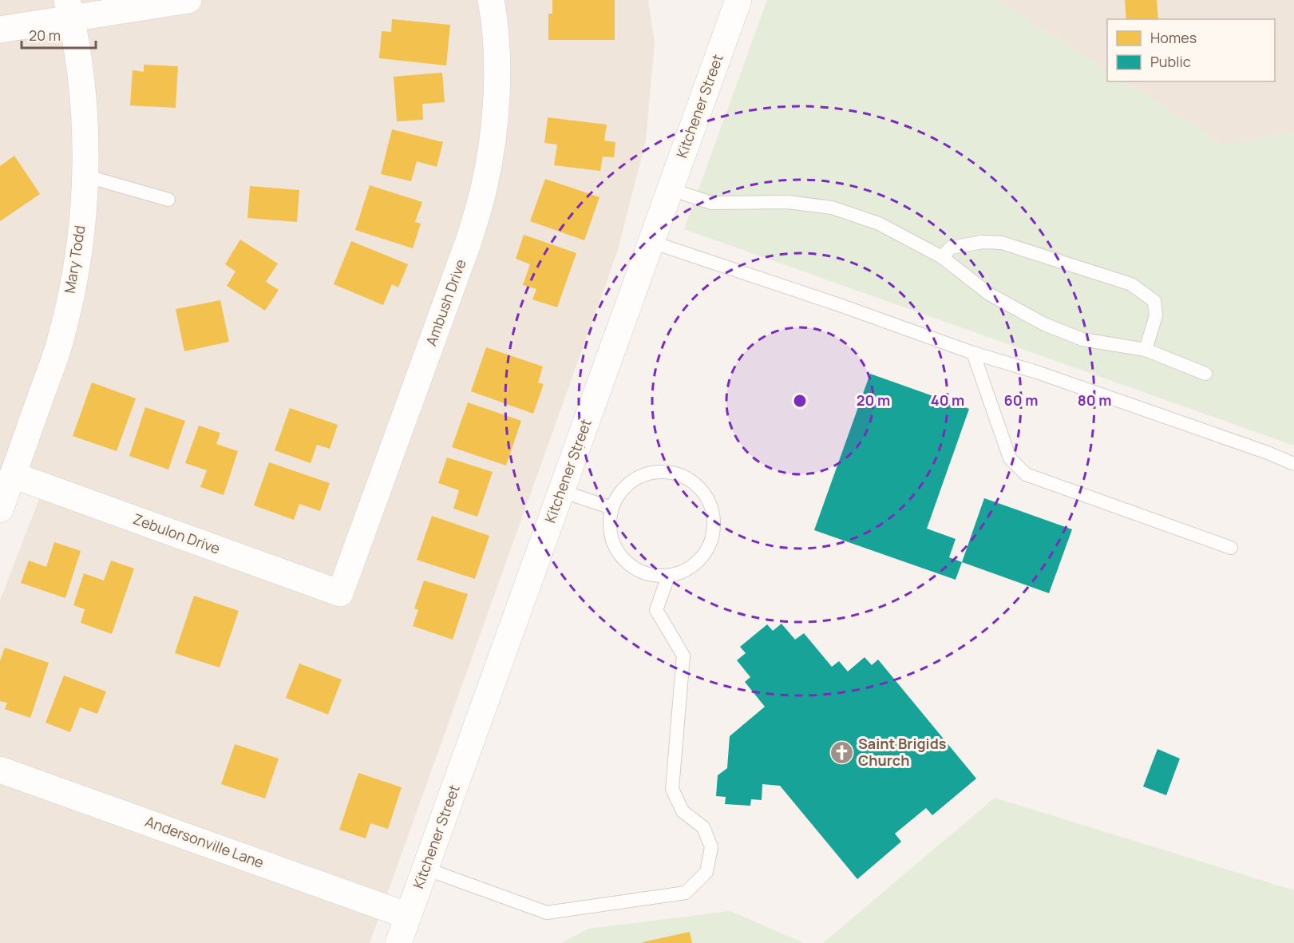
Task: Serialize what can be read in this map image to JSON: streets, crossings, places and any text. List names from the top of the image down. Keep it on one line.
{"streets":{"street":["Kitchener Street","Mary Todd","Ambush Drive","Zebulon Drive","Andersonville Lane"]},"crossings":[["Kitchener Street","Andersonville Lane"],["Mary Todd","Zebulon Drive"],["Ambush Drive","Zebulon Drive"]],"places":{"church":["Saint Brigids Church"]},"legend":["Homes","Public"],"scale_bar":"20 m","rings":["20 m","40 m","60 m","80 m"]}
